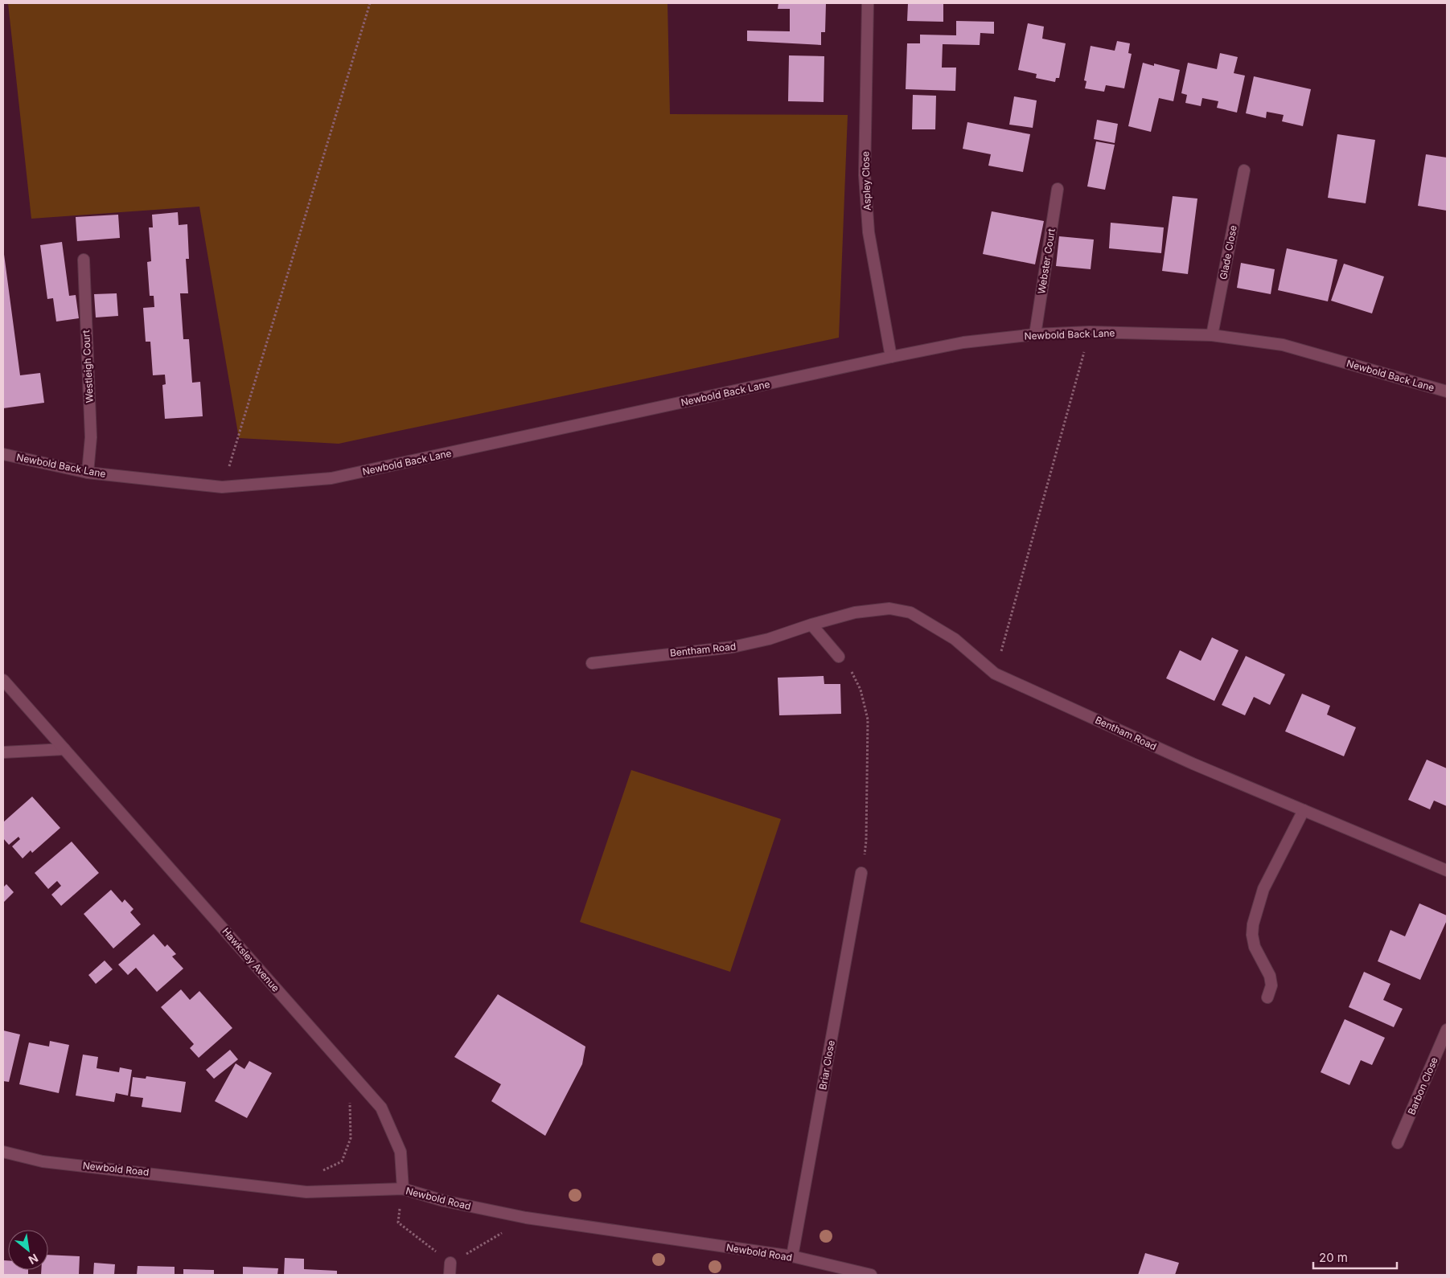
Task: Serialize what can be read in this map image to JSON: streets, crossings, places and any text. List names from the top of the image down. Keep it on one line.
{"streets":{"street":["Aspley Close","Glade Close","Webster Court","Newbold Back Lane","Westleigh Court","Bentham Road","Hawksley Avenue","Briar Close","Barbon Close","Newbold Road"]},"crossings":[["Aspley Close","Newbold Back Lane"],["Glade Close","Newbold Back Lane"],["Webster Court","Newbold Back Lane"],["Newbold Back Lane","Westleigh Court"],["Hawksley Avenue","Newbold Road"],["Briar Close","Newbold Road"]],"scale_bar":"20 m","north":"bottom right"}
